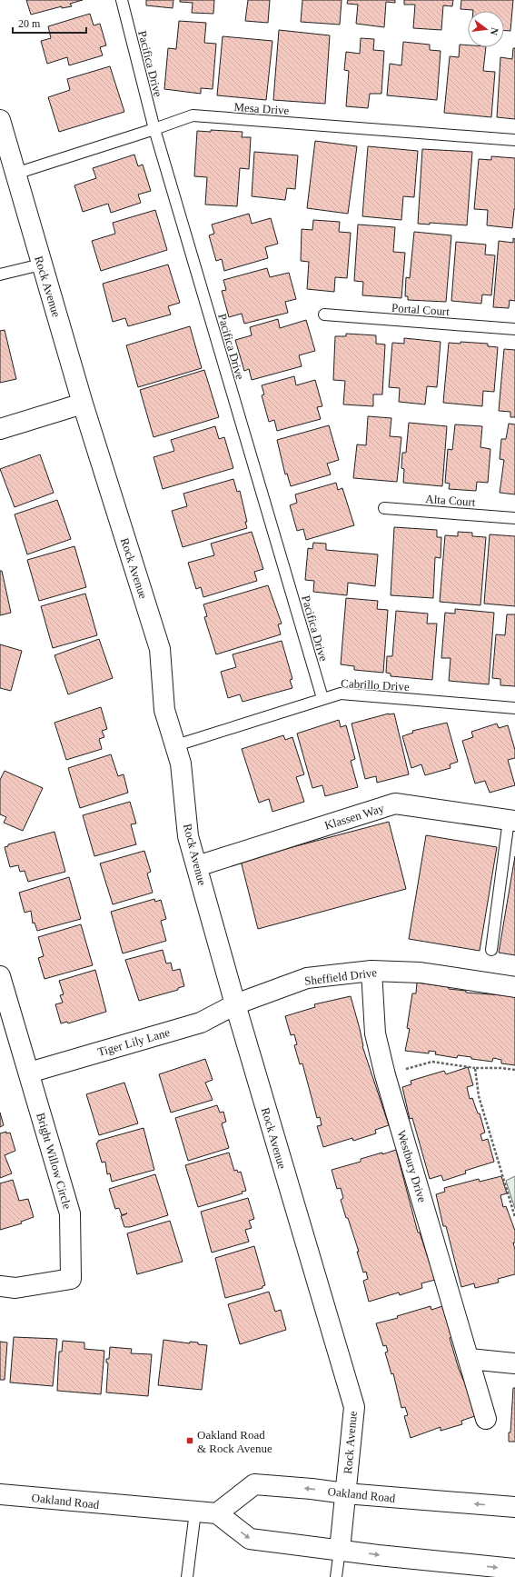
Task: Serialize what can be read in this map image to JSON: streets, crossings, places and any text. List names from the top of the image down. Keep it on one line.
{"streets":{"street":["Rock Avenue","Klassen Way","Sheffield Drive","Tiger Lily Lane","Bright Willow Circle","Westbury Drive","Oakland Road"],"lane":["Pacifica Drive","Mesa Drive","Portal Court","Alta Court","Cabrillo Drive"]},"crossings":[["Pacifica Drive","Mesa Drive"],["Pacifica Drive","Cabrillo Drive"],["Mesa Drive","Rock Avenue"],["Rock Avenue","Cabrillo Drive"],["Rock Avenue","Klassen Way"],["Rock Avenue","Sheffield Drive"],["Rock Avenue","Tiger Lily Lane"],["Rock Avenue","Oakland Road"],["Sheffield Drive","Tiger Lily Lane"],["Sheffield Drive","Westbury Drive"],["Tiger Lily Lane","Bright Willow Circle"]],"places":{"transit":["Oakland Road & Rock Avenue"]},"scale_bar":"20 m","north":"right"}
